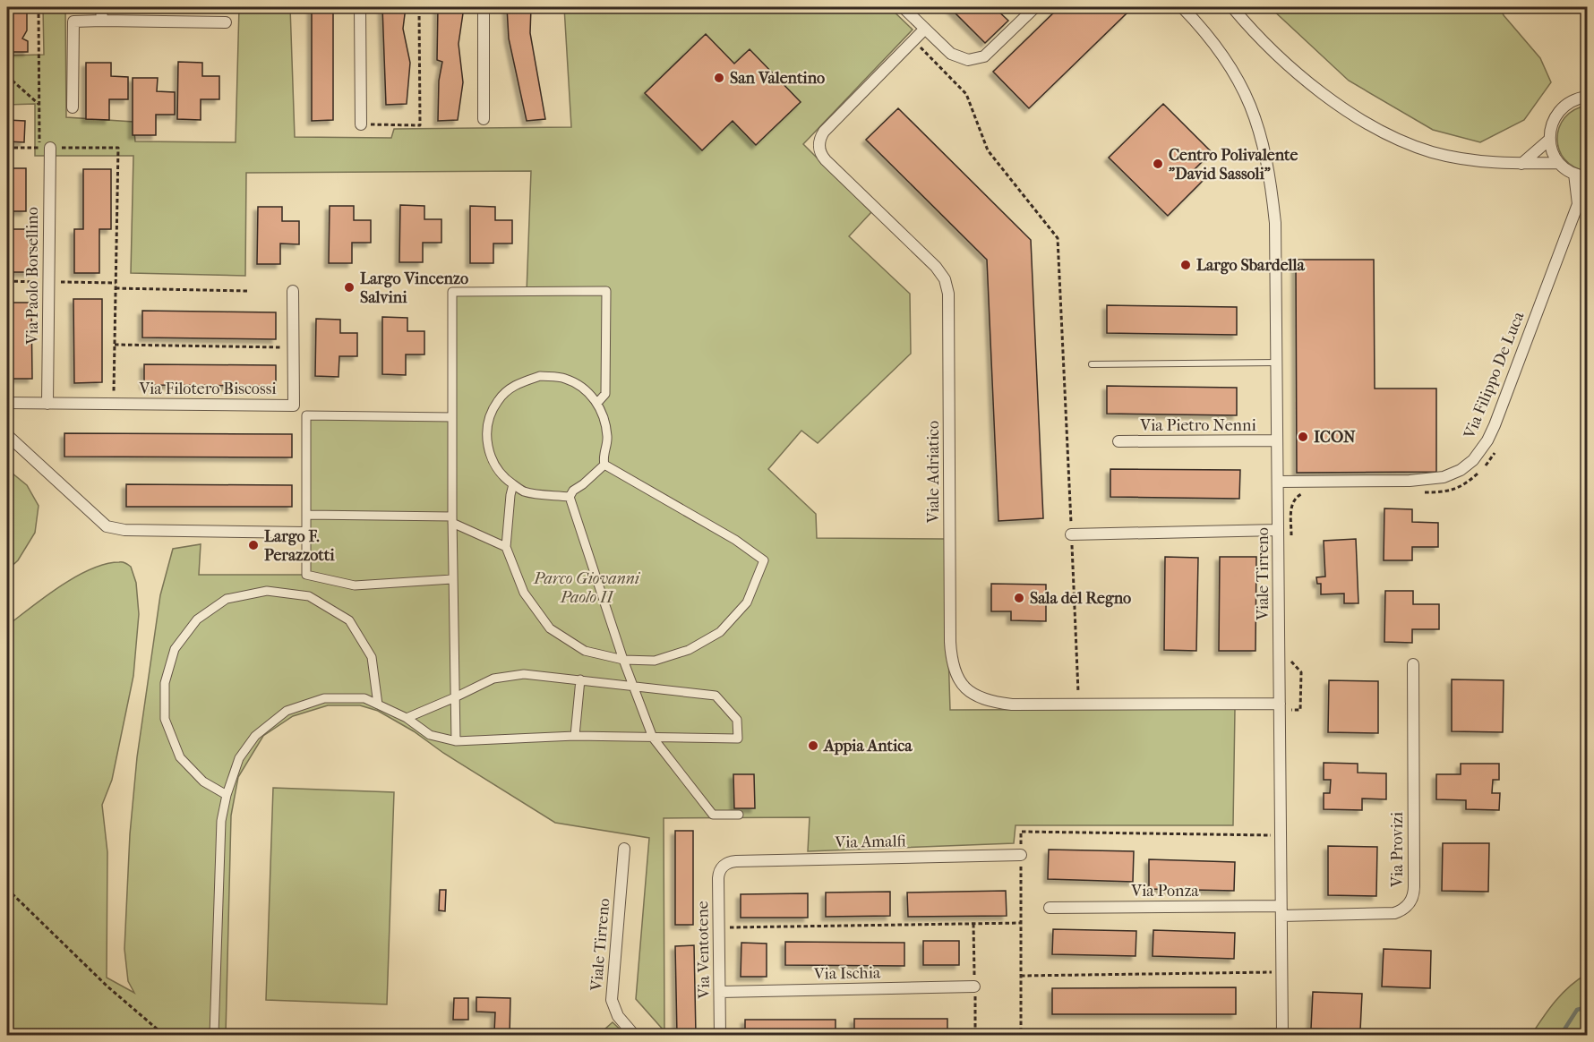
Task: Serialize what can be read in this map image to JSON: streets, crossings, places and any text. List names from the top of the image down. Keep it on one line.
{"streets":{"street":["Via Paolo Borsellino","Via Filippo De Luca","Via Filotero Biscossi","Via Pietro Nenni","Viale Adriatico","Viale Tirreno","Via Amalfi","Via Provizi","Via Ponza","Via Ventotene","Via Ischia"]},"crossings":[["Via Paolo Borsellino","Via Filotero Biscossi"],["Via Filippo De Luca","Viale Tirreno"],["Via Pietro Nenni","Viale Tirreno"],["Viale Adriatico","Viale Tirreno"],["Viale Tirreno","Via Provizi"],["Viale Tirreno","Via Ponza"],["Via Amalfi","Via Ventotene"],["Via Provizi","Via Ponza"],["Via Ventotene","Via Ischia"]],"parks":["Parco Giovanni Paolo II"],"places":["San Valentino","Centro Polivalente \"David Sassoli\"","Largo Sbardella","Largo Vincenzo Salvini","ICON","Largo F. Perazzotti","Sala del Regno","Appia Antica"]}
